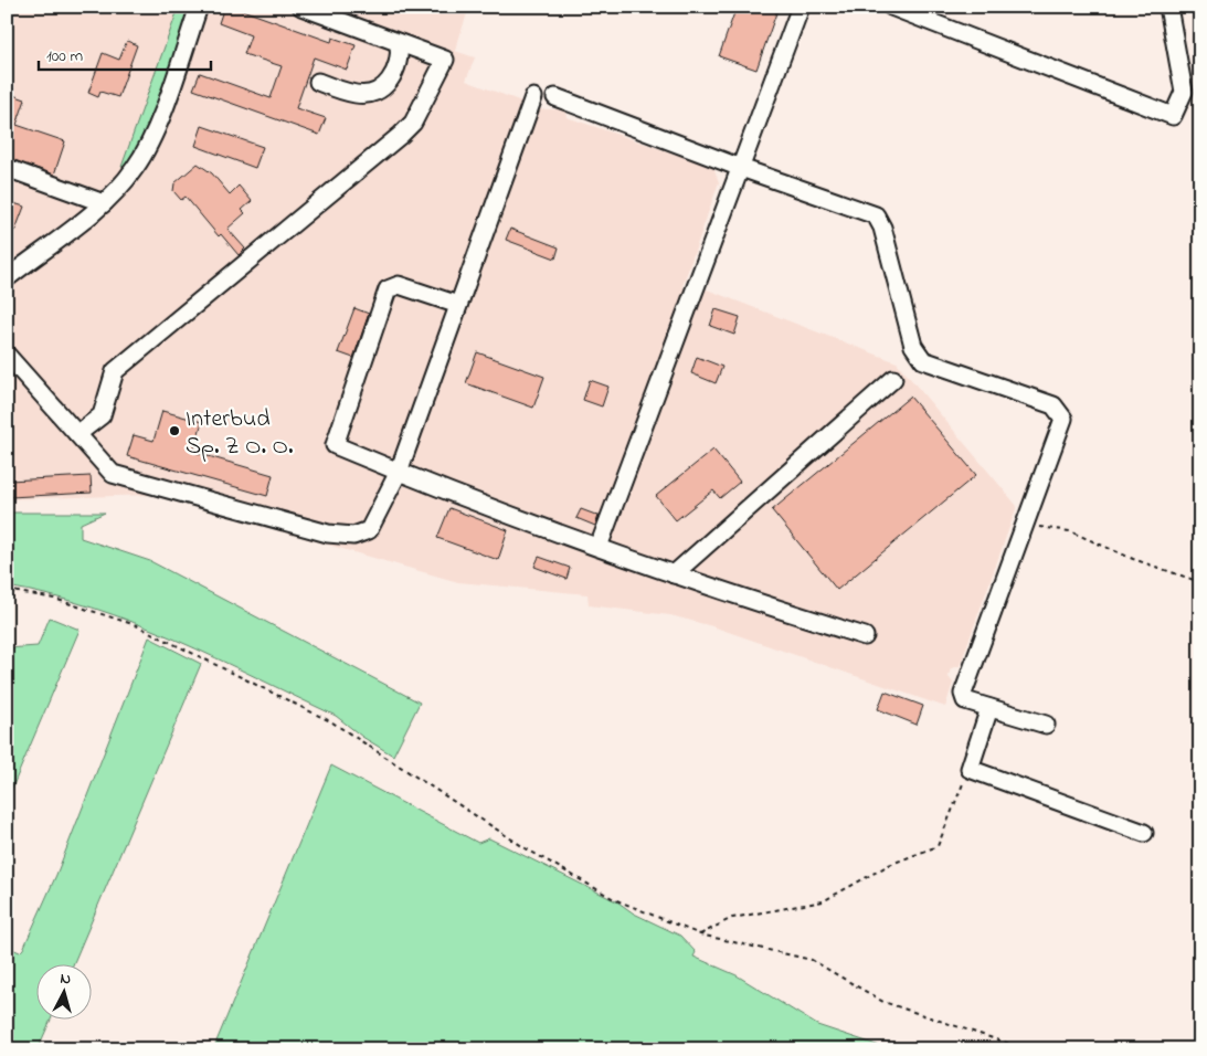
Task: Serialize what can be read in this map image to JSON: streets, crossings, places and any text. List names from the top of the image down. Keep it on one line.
{"places":["Interbud Sp. Z O. O."],"scale_bar":"100 m","north":"top"}
